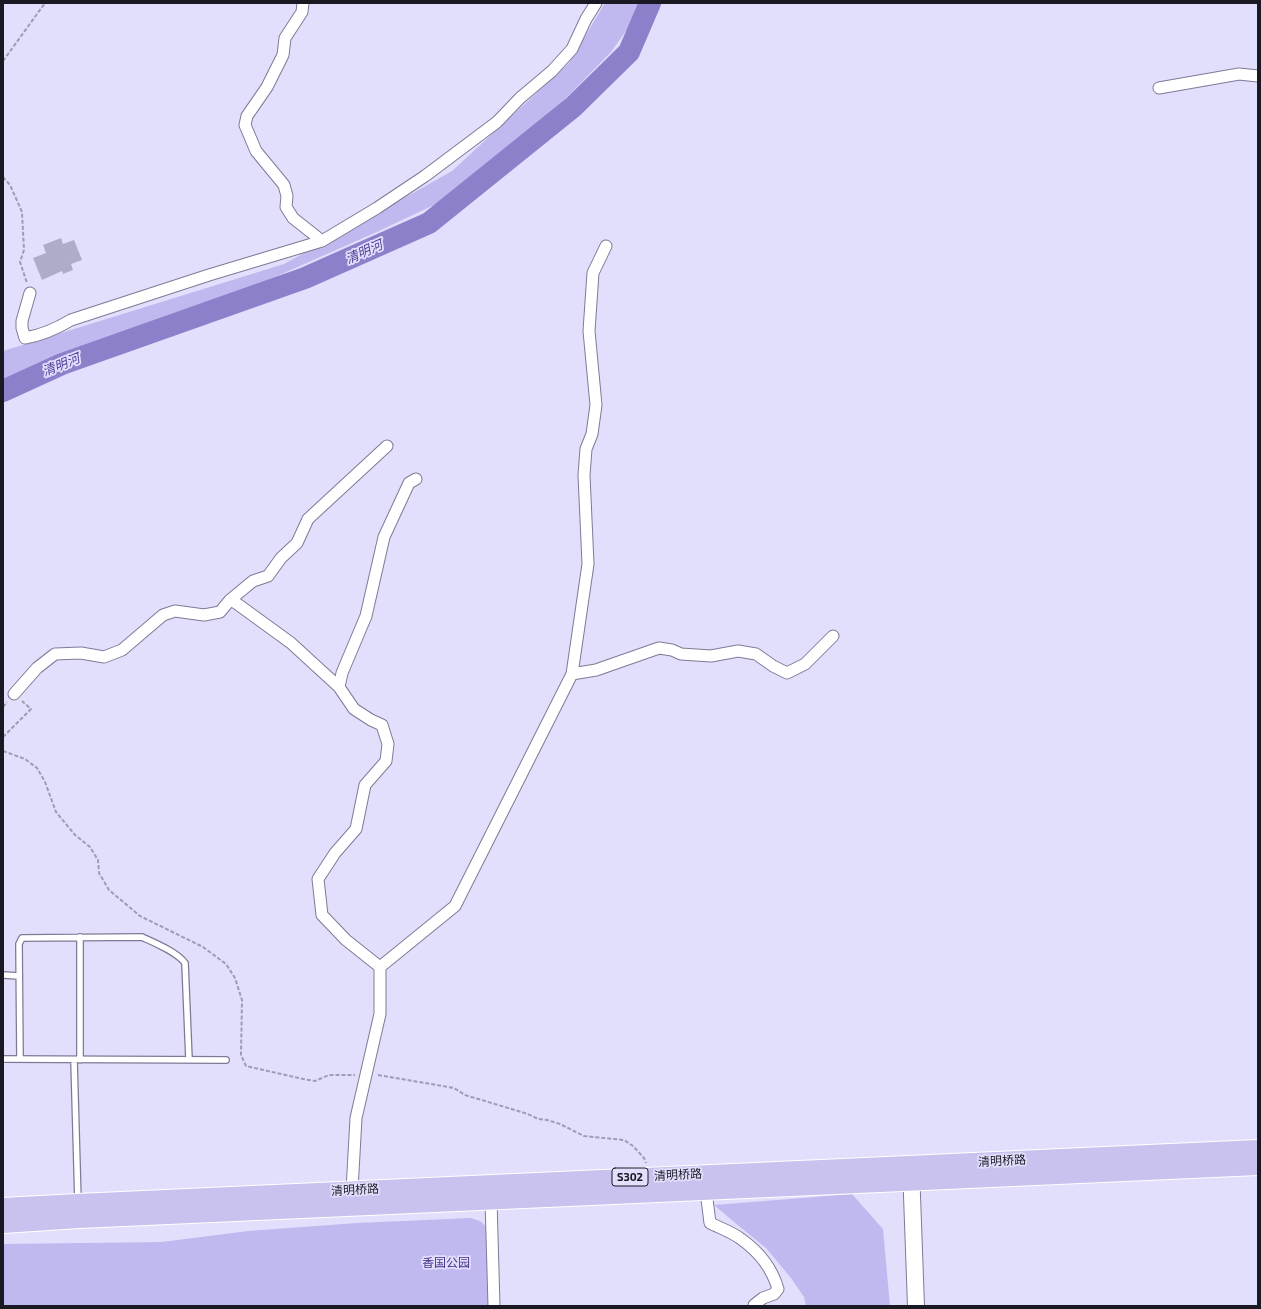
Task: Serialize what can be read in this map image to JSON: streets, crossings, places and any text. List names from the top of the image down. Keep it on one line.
{"streets":{"main road":["清明桥路","S302"]},"water":["清明河"],"parks":["香国公园"]}
